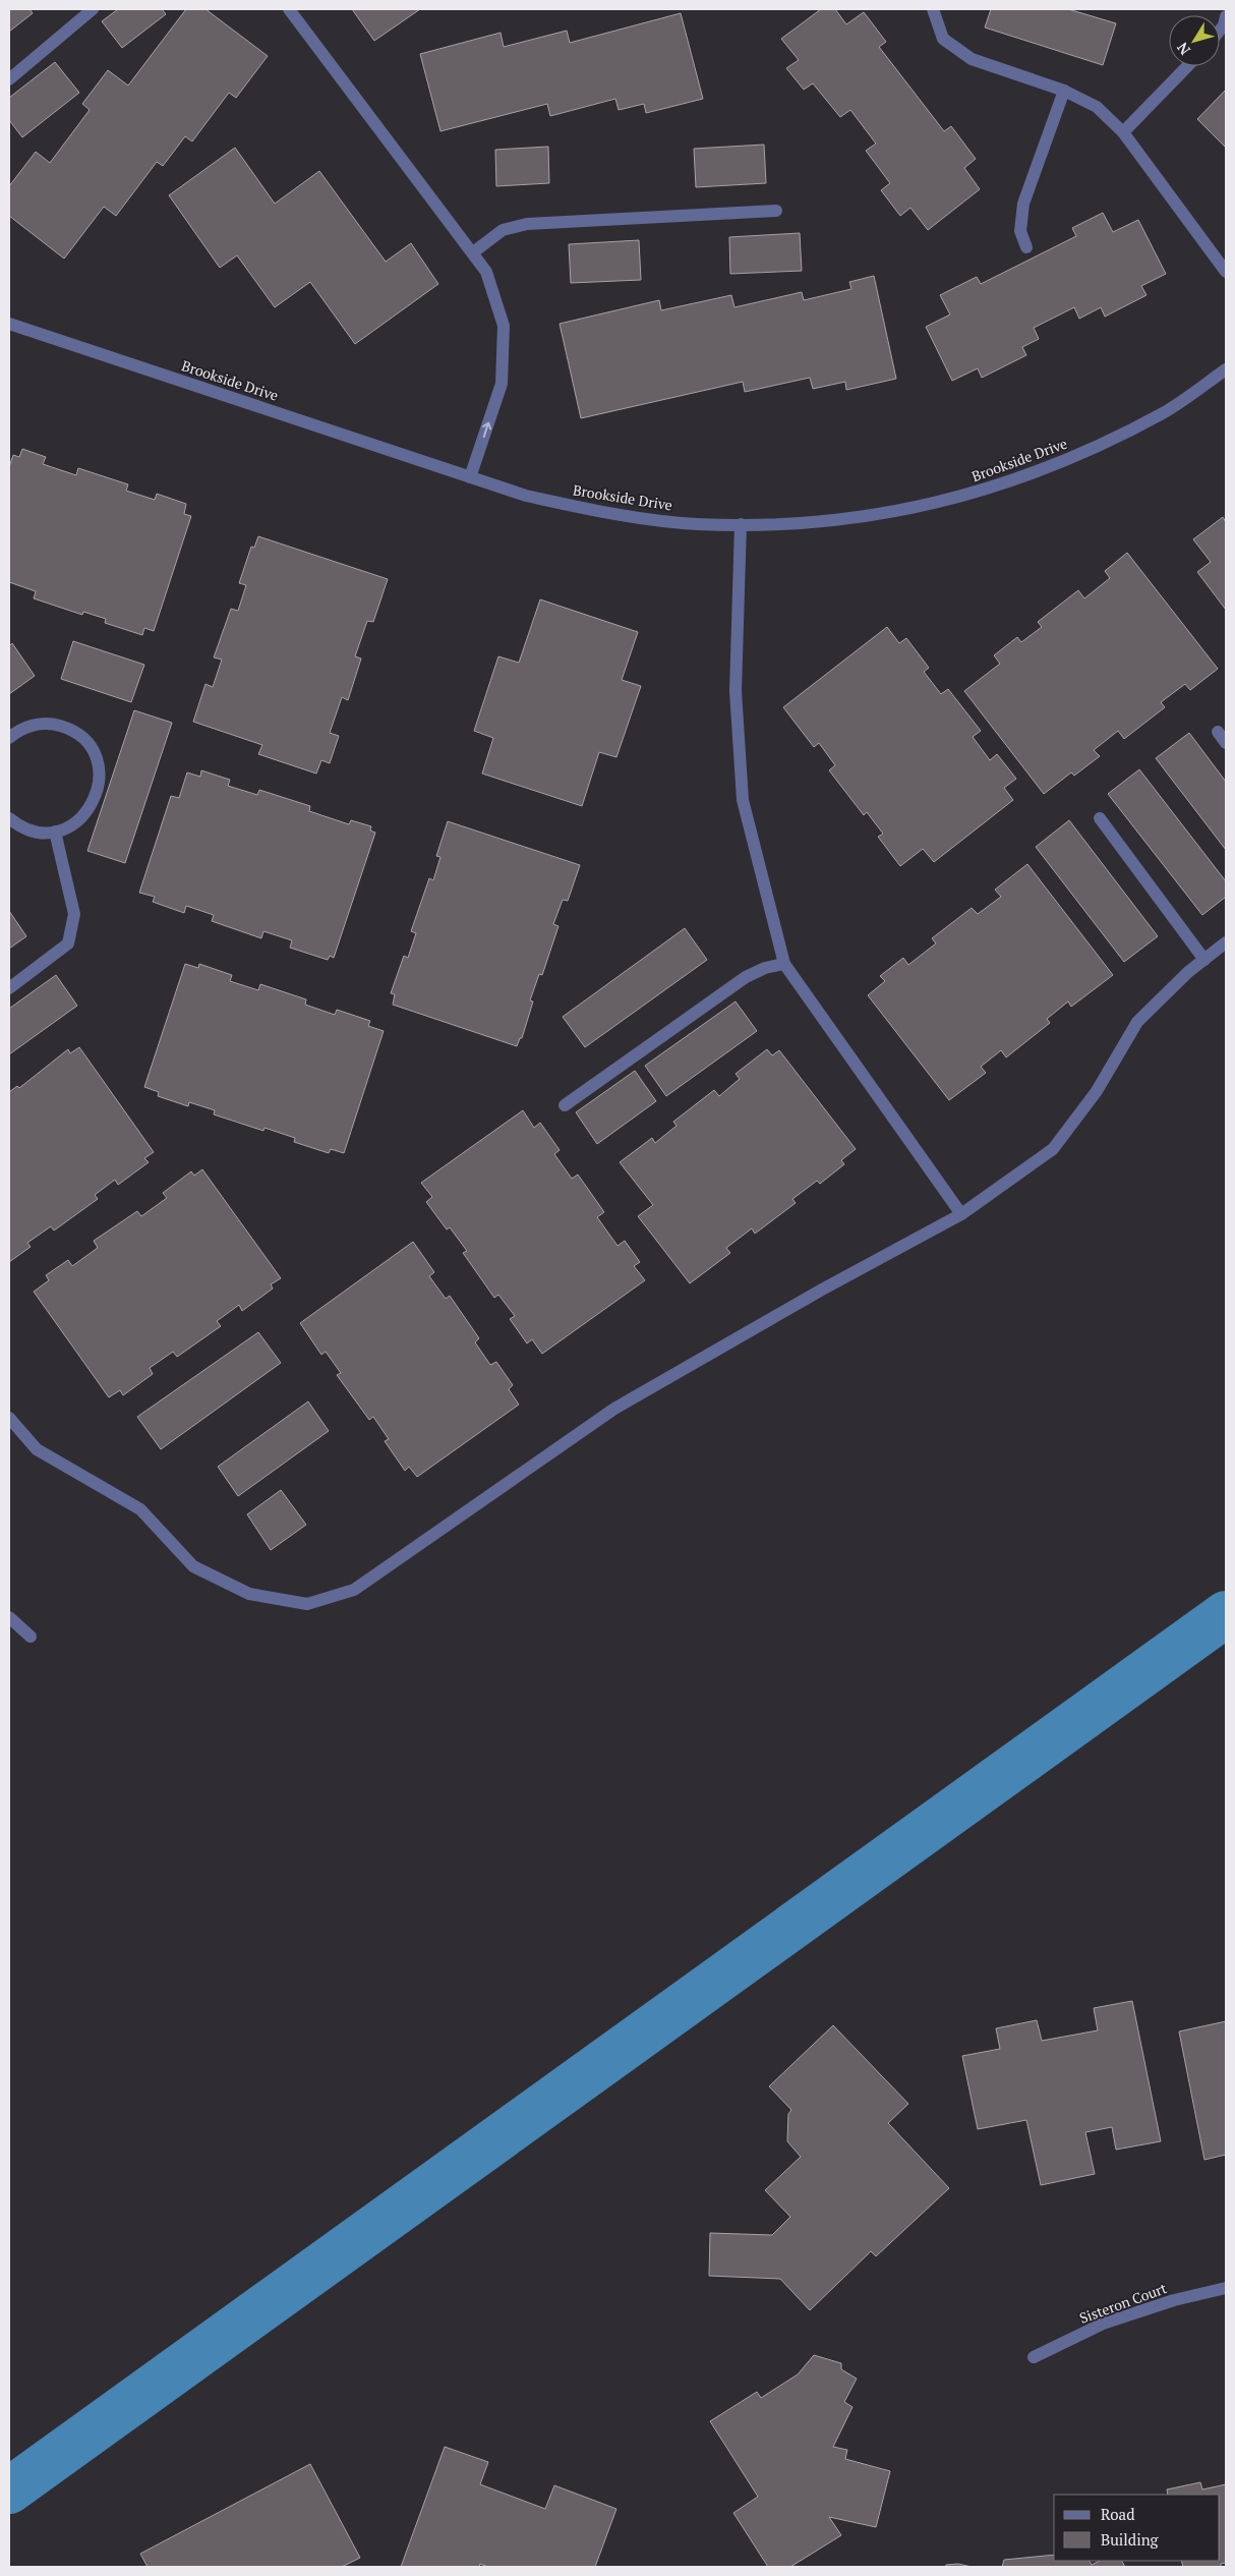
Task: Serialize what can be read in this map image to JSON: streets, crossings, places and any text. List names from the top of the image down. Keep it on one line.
{"streets":{"street":["Brookside Drive","Sisteron Court"]},"legend":["Road","Building"],"north":"bottom left"}
